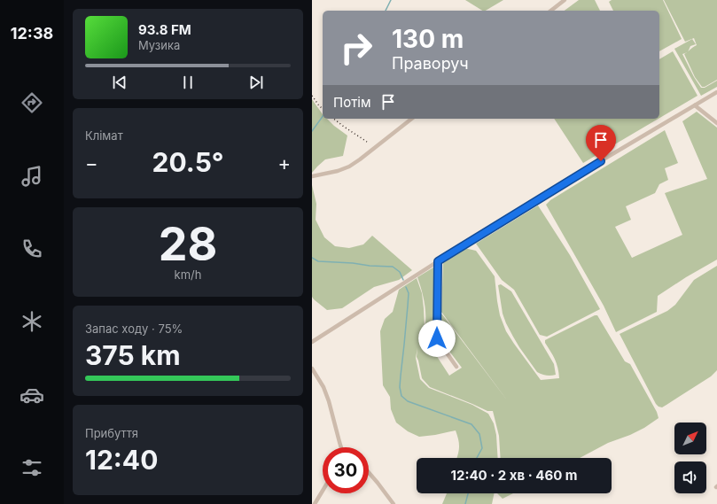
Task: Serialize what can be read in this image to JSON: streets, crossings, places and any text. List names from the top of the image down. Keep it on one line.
{"north":"top right","page":{"tabs":"12:38","turn":["130 m","Праворуч"],"song":["93.8 FM","Музика"],"then":"Потім","tile":["Клімат",["28","km/h"],["Запас ходу · 75%","375 km"],["Прибуття","12:40"]],"heat":["−","20.5°","+"],"limit":"30","trip":"12:40 · 2 хв · 460 m"}}
